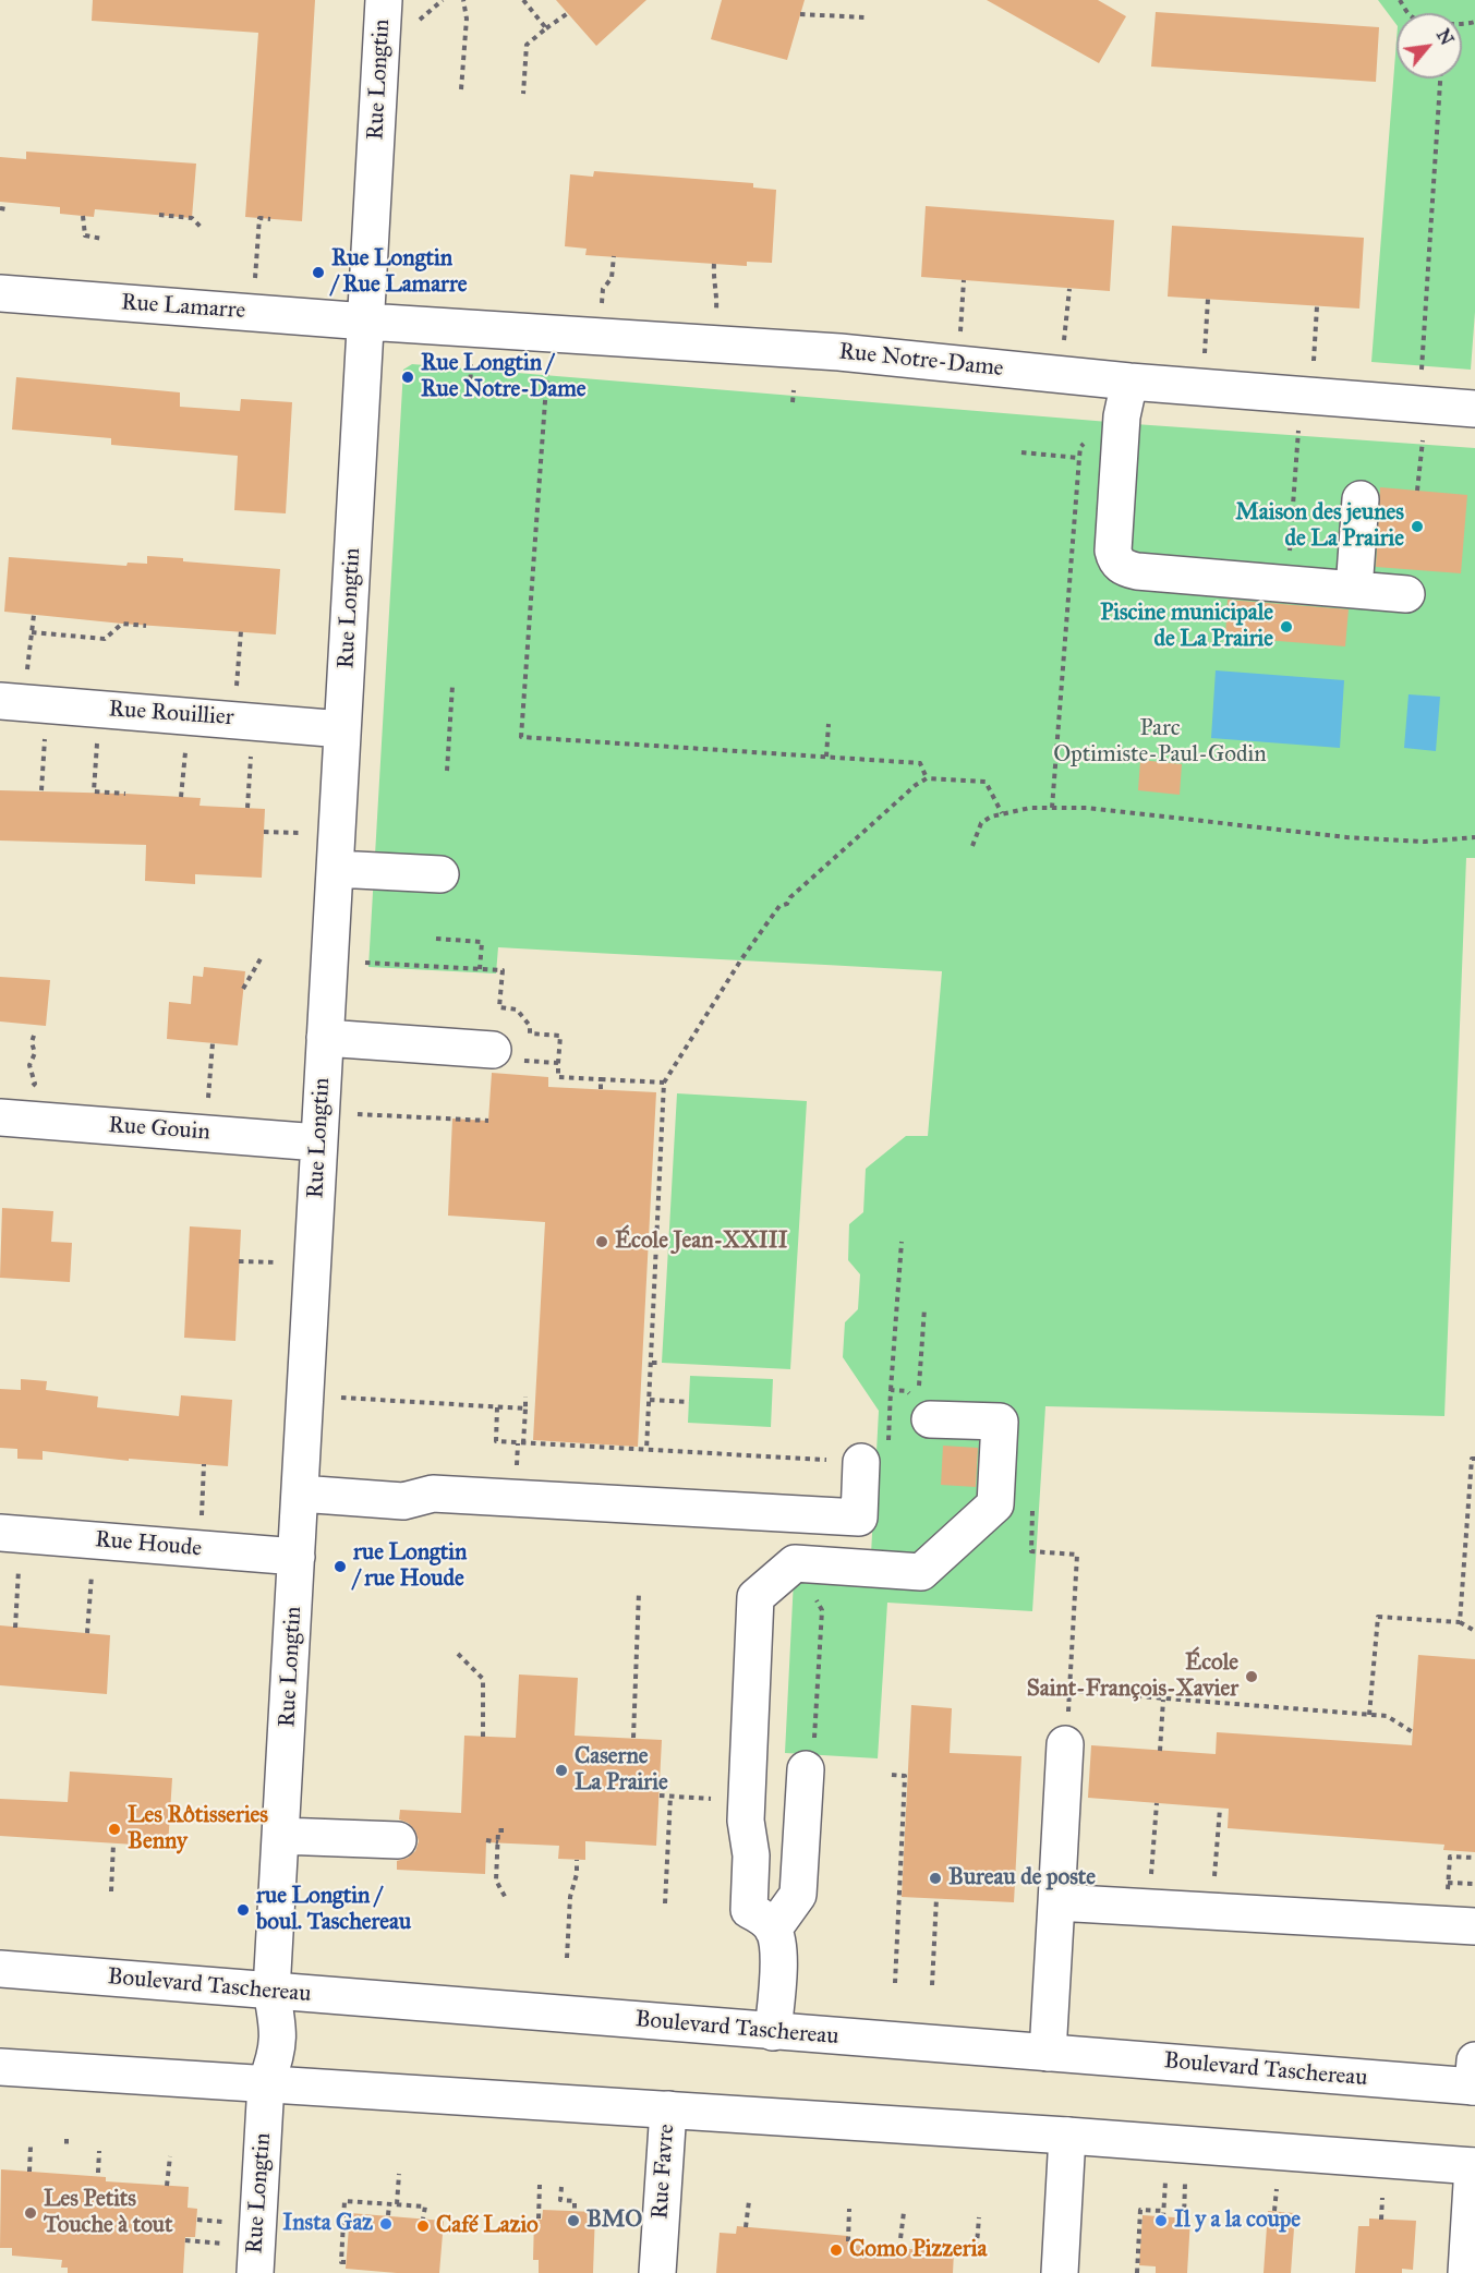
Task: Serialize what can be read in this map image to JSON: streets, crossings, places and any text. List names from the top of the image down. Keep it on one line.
{"streets":{"street":["Rue Longtin","Rue Lamarre","Rue Notre-Dame","Rue Rouillier","Rue Gouin","Rue Houde","Boulevard Taschereau","Rue Favre"]},"crossings":[["Rue Longtin","Rue Lamarre"],["Rue Longtin","Rue Notre-Dame"],["Rue Longtin","Rue Rouillier"],["Rue Longtin","Rue Gouin"],["Rue Longtin","Rue Houde"],["Rue Longtin","Boulevard Taschereau"],["Rue Lamarre","Rue Notre-Dame"]],"parks":["Parc Optimiste-Paul-Godin"],"places":["Rue Longtin / Rue Lamarre","Rue Longtin / Rue Notre-Dame","Maison des jeunes de La Prairie","Piscine municipale de La Prairie","École Jean-XXIII","rue Longtin / rue Houde","École Saint-François-Xavier","Caserne La Prairie","Les Rôtisseries Benny","Bureau de poste","rue Longtin / boul. Taschereau","Les Petits Touche à tout","BMO","Il y a la coupe","Insta Gaz","Café Lazio","Como Pizzeria"],"north":"top right"}
